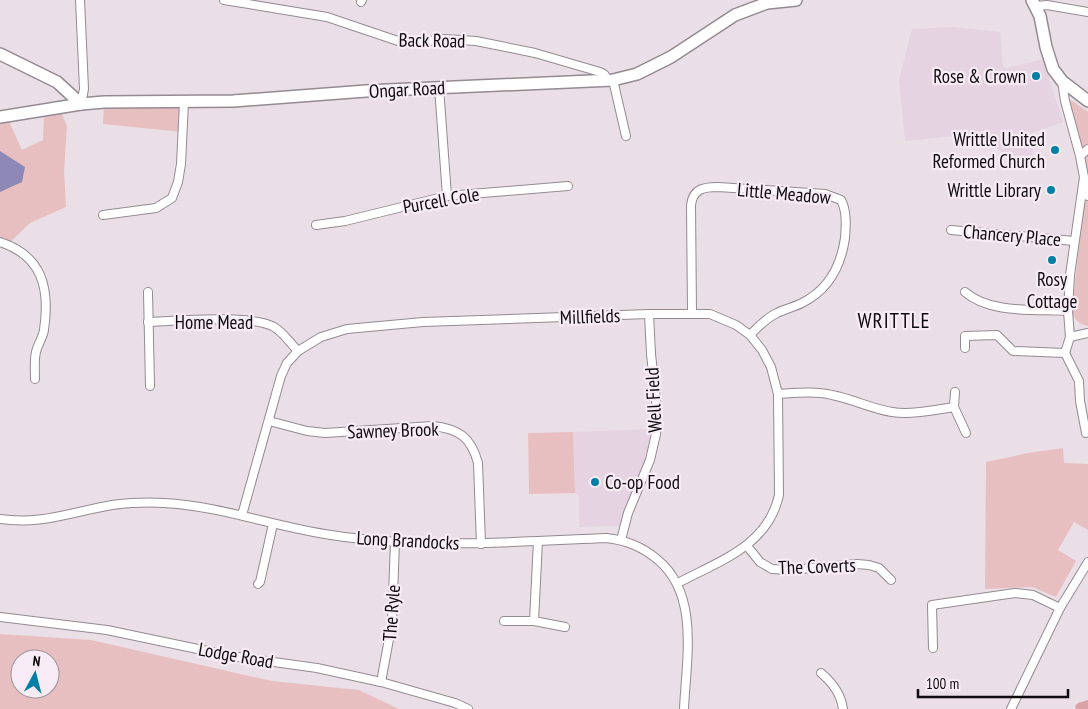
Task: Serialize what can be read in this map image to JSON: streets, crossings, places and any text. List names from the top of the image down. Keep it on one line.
{"streets":{"street":["Back Road","Ongar Road","Little Meadow","Purcell Cole","Chancery Place","Millfields","Home Mead","Well Field","Sawney Brook","Long Brandocks","The Coverts","The Ryle","Lodge Road"]},"crossings":[["Back Road","Ongar Road"],["Little Meadow","Millfields"],["Millfields","Home Mead"],["Millfields","Well Field"],["Millfields","Sawney Brook"],["Millfields","Long Brandocks"],["Millfields","The Coverts"],["Well Field","Long Brandocks"],["Sawney Brook","Long Brandocks"],["Long Brandocks","The Ryle"],["The Ryle","Lodge Road"]],"districts":["WRITTLE"],"places":["Rose & Crown","Writtle United Reformed Church","Writtle Library","Rosy Cottage","Co-op Food"],"scale_bar":"100 m","north":"top"}
